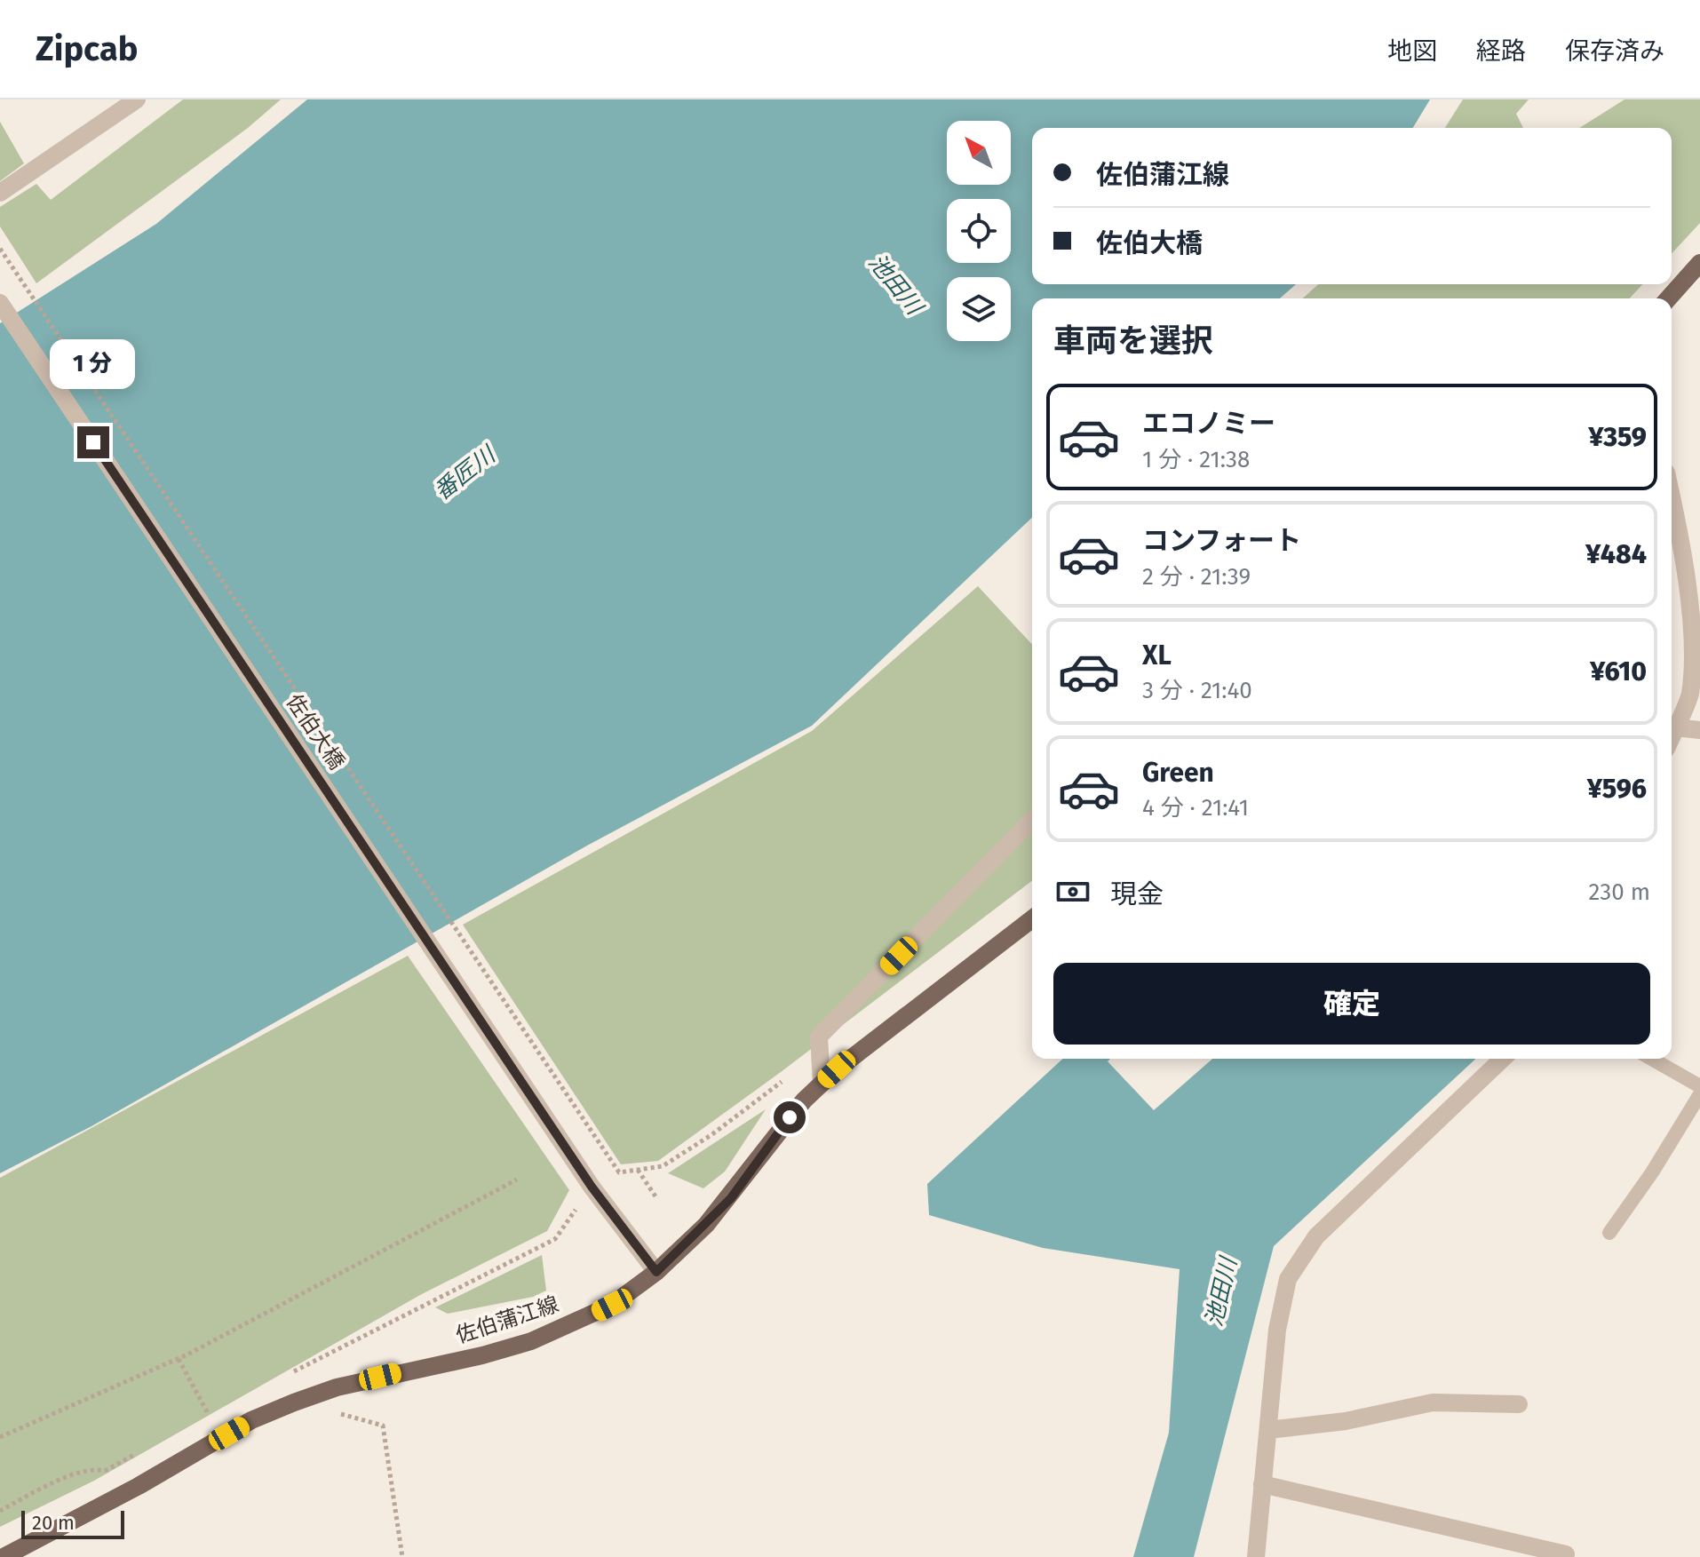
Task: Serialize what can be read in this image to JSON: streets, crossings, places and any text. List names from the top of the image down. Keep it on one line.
{"streets":{"main road":["佐伯蒲江線"],"street":["佐伯大橋"]},"crossings":[["佐伯大橋","佐伯蒲江線"]],"water":["池田川","番匠川"],"scale_bar":"20 m","north":"top left","page":{"header":"Zipcab","nav":["地図","経路","保存済み"],"banner":["佐伯蒲江線","佐伯大橋"],"heading":"車両を選択","bubble":"1 分","list":[{"name":"エコノミー","note":"1 分 · 21:38","value":"¥359"},{"name":"コンフォート","note":"2 分 · 21:39","value":"¥484"},{"name":"XL","note":"3 分 · 21:40","value":"¥610"},{"name":"Green","note":"4 分 · 21:41","value":"¥596"}],"pay":["現金","230 m"],"buttons":"確定","scale":"20 m"}}
